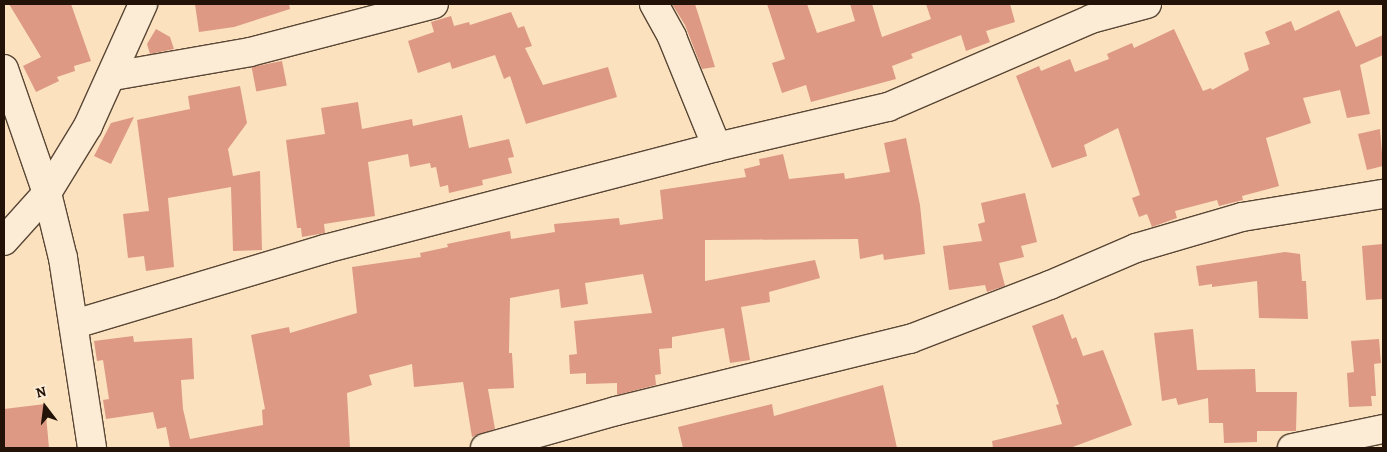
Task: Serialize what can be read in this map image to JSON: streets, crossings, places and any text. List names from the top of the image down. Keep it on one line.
{"north":"top"}
